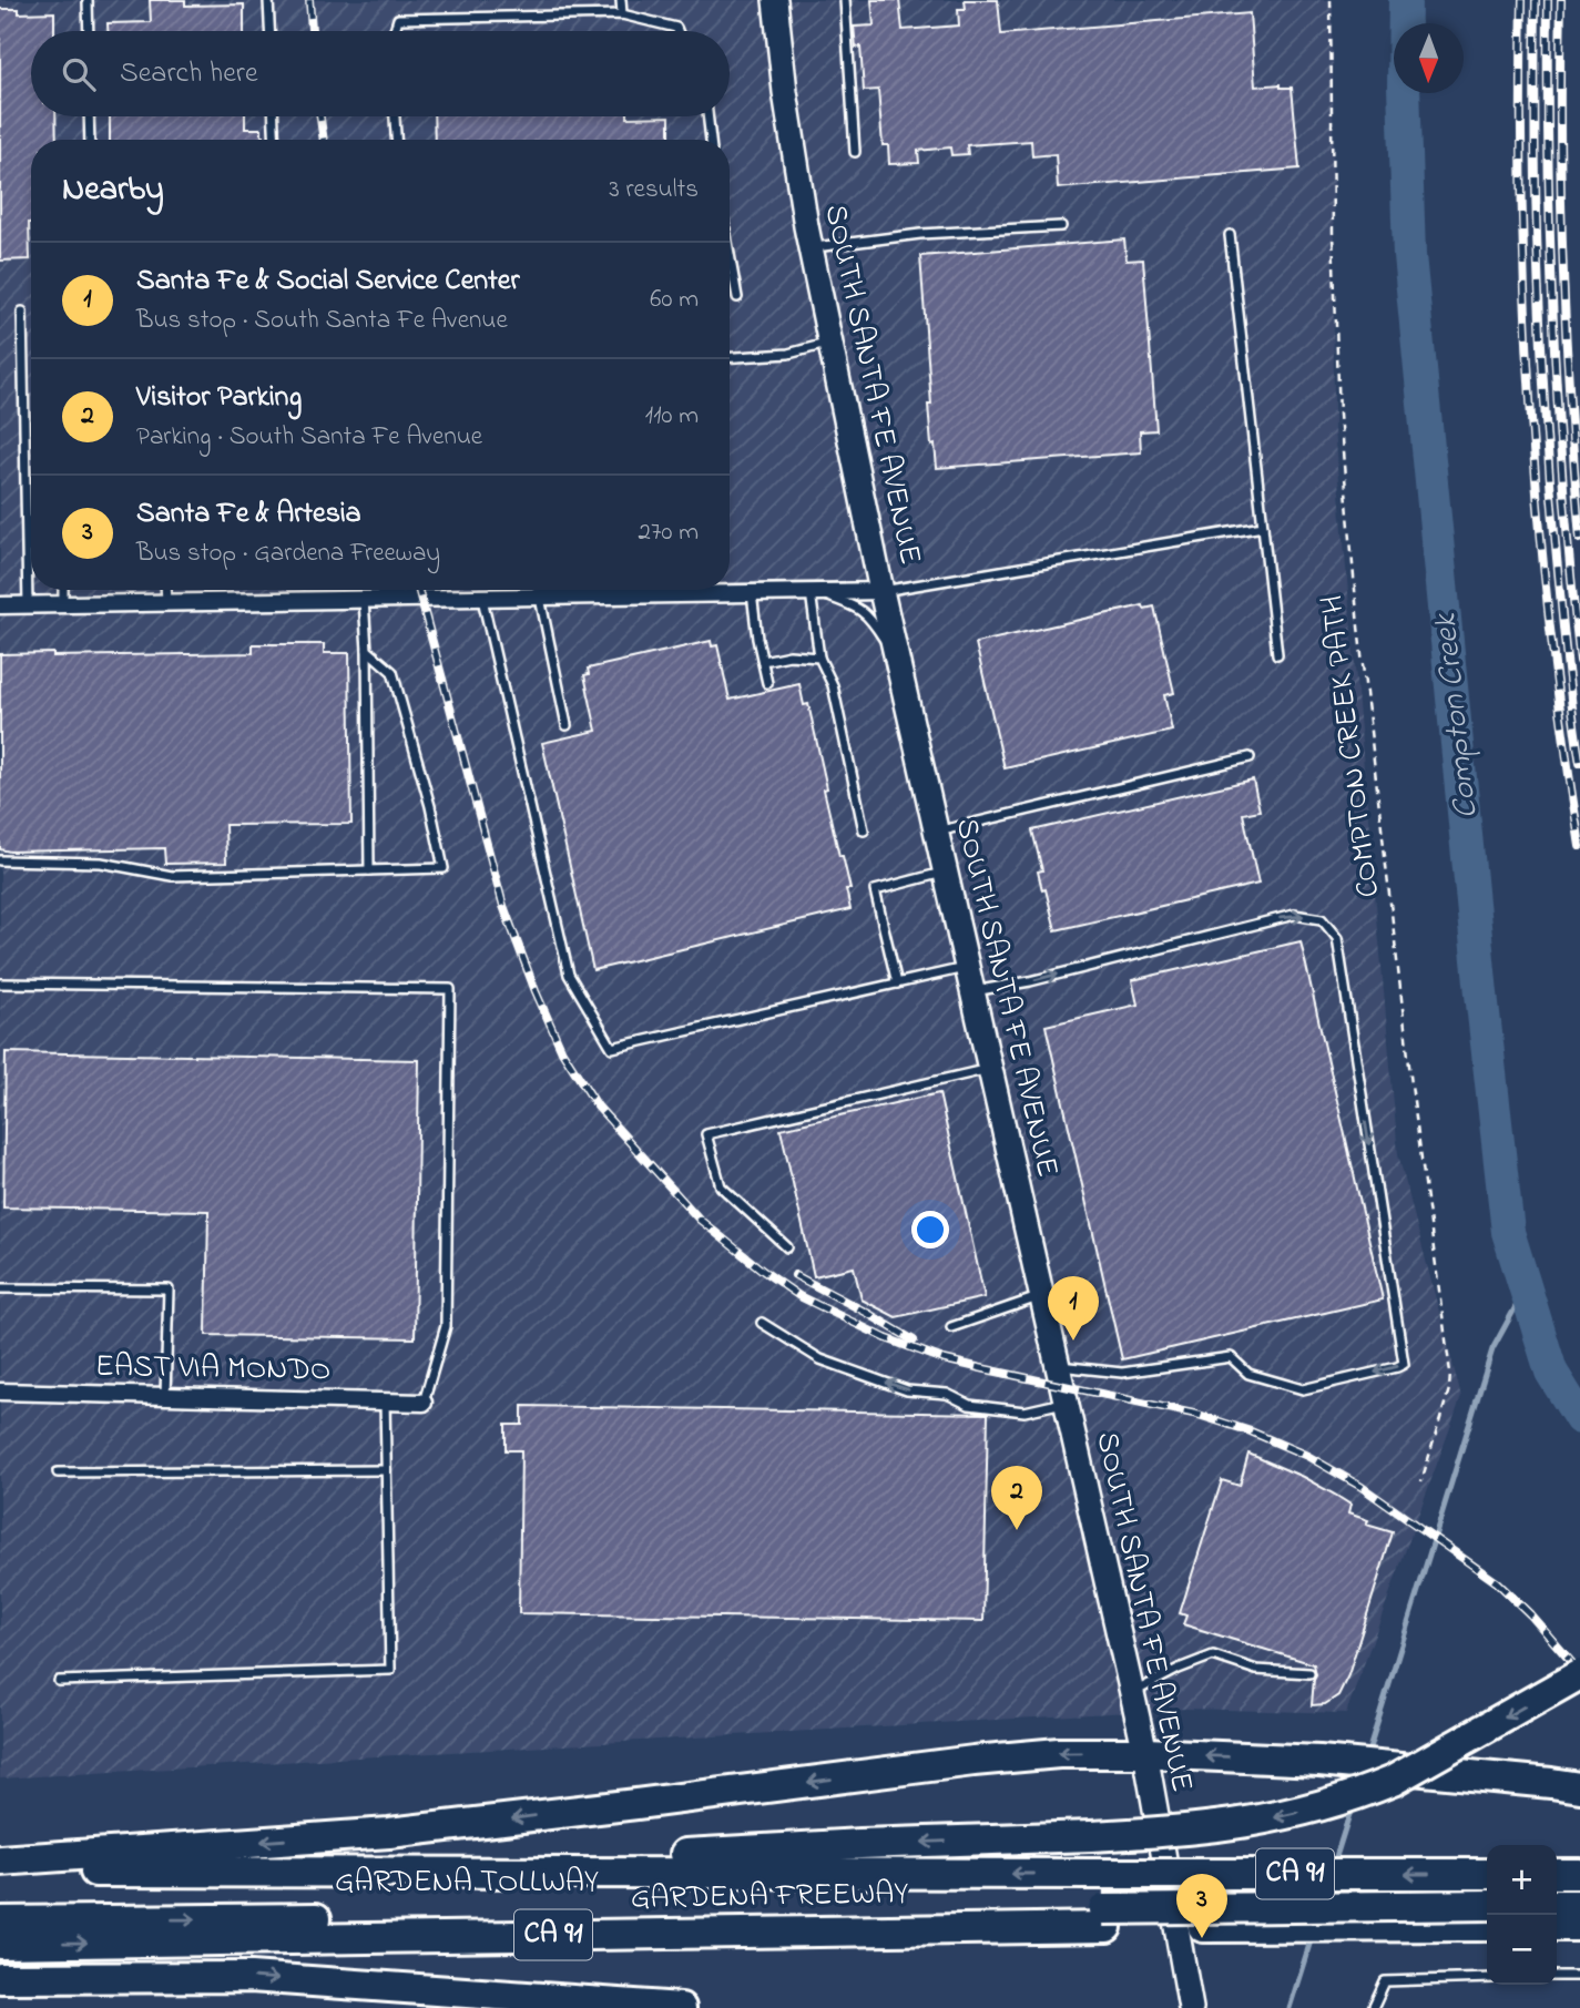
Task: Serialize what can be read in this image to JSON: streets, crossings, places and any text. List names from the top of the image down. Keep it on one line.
{"streets":{"highway":["CA 91","GARDENA TOLLWAY","GARDENA FREEWAY"],"main road":["SOUTH SANTA FE AVENUE"],"street":["EAST VIA MONDO"],"path":["COMPTON CREEK PATH"]},"crossings":[["GARDENA TOLLWAY","GARDENA FREEWAY"]],"water":["Compton Creek"],"north":"bottom","page":{"search":"Search here","heading":["Nearby","3 results"],"list":[{"mark":"1","name":"Santa Fe & Social Service Center","note":"Bus stop · South Santa Fe Avenue","value":"60 m"},{"mark":"2","name":"Visitor Parking","note":"Parking · South Santa Fe Avenue","value":"110 m"},{"mark":"3","name":"Santa Fe & Artesia","note":"Bus stop · Gardena Freeway","value":"270 m"}],"pins":["1","2","3"],"map_buttons":["+","−"]}}
